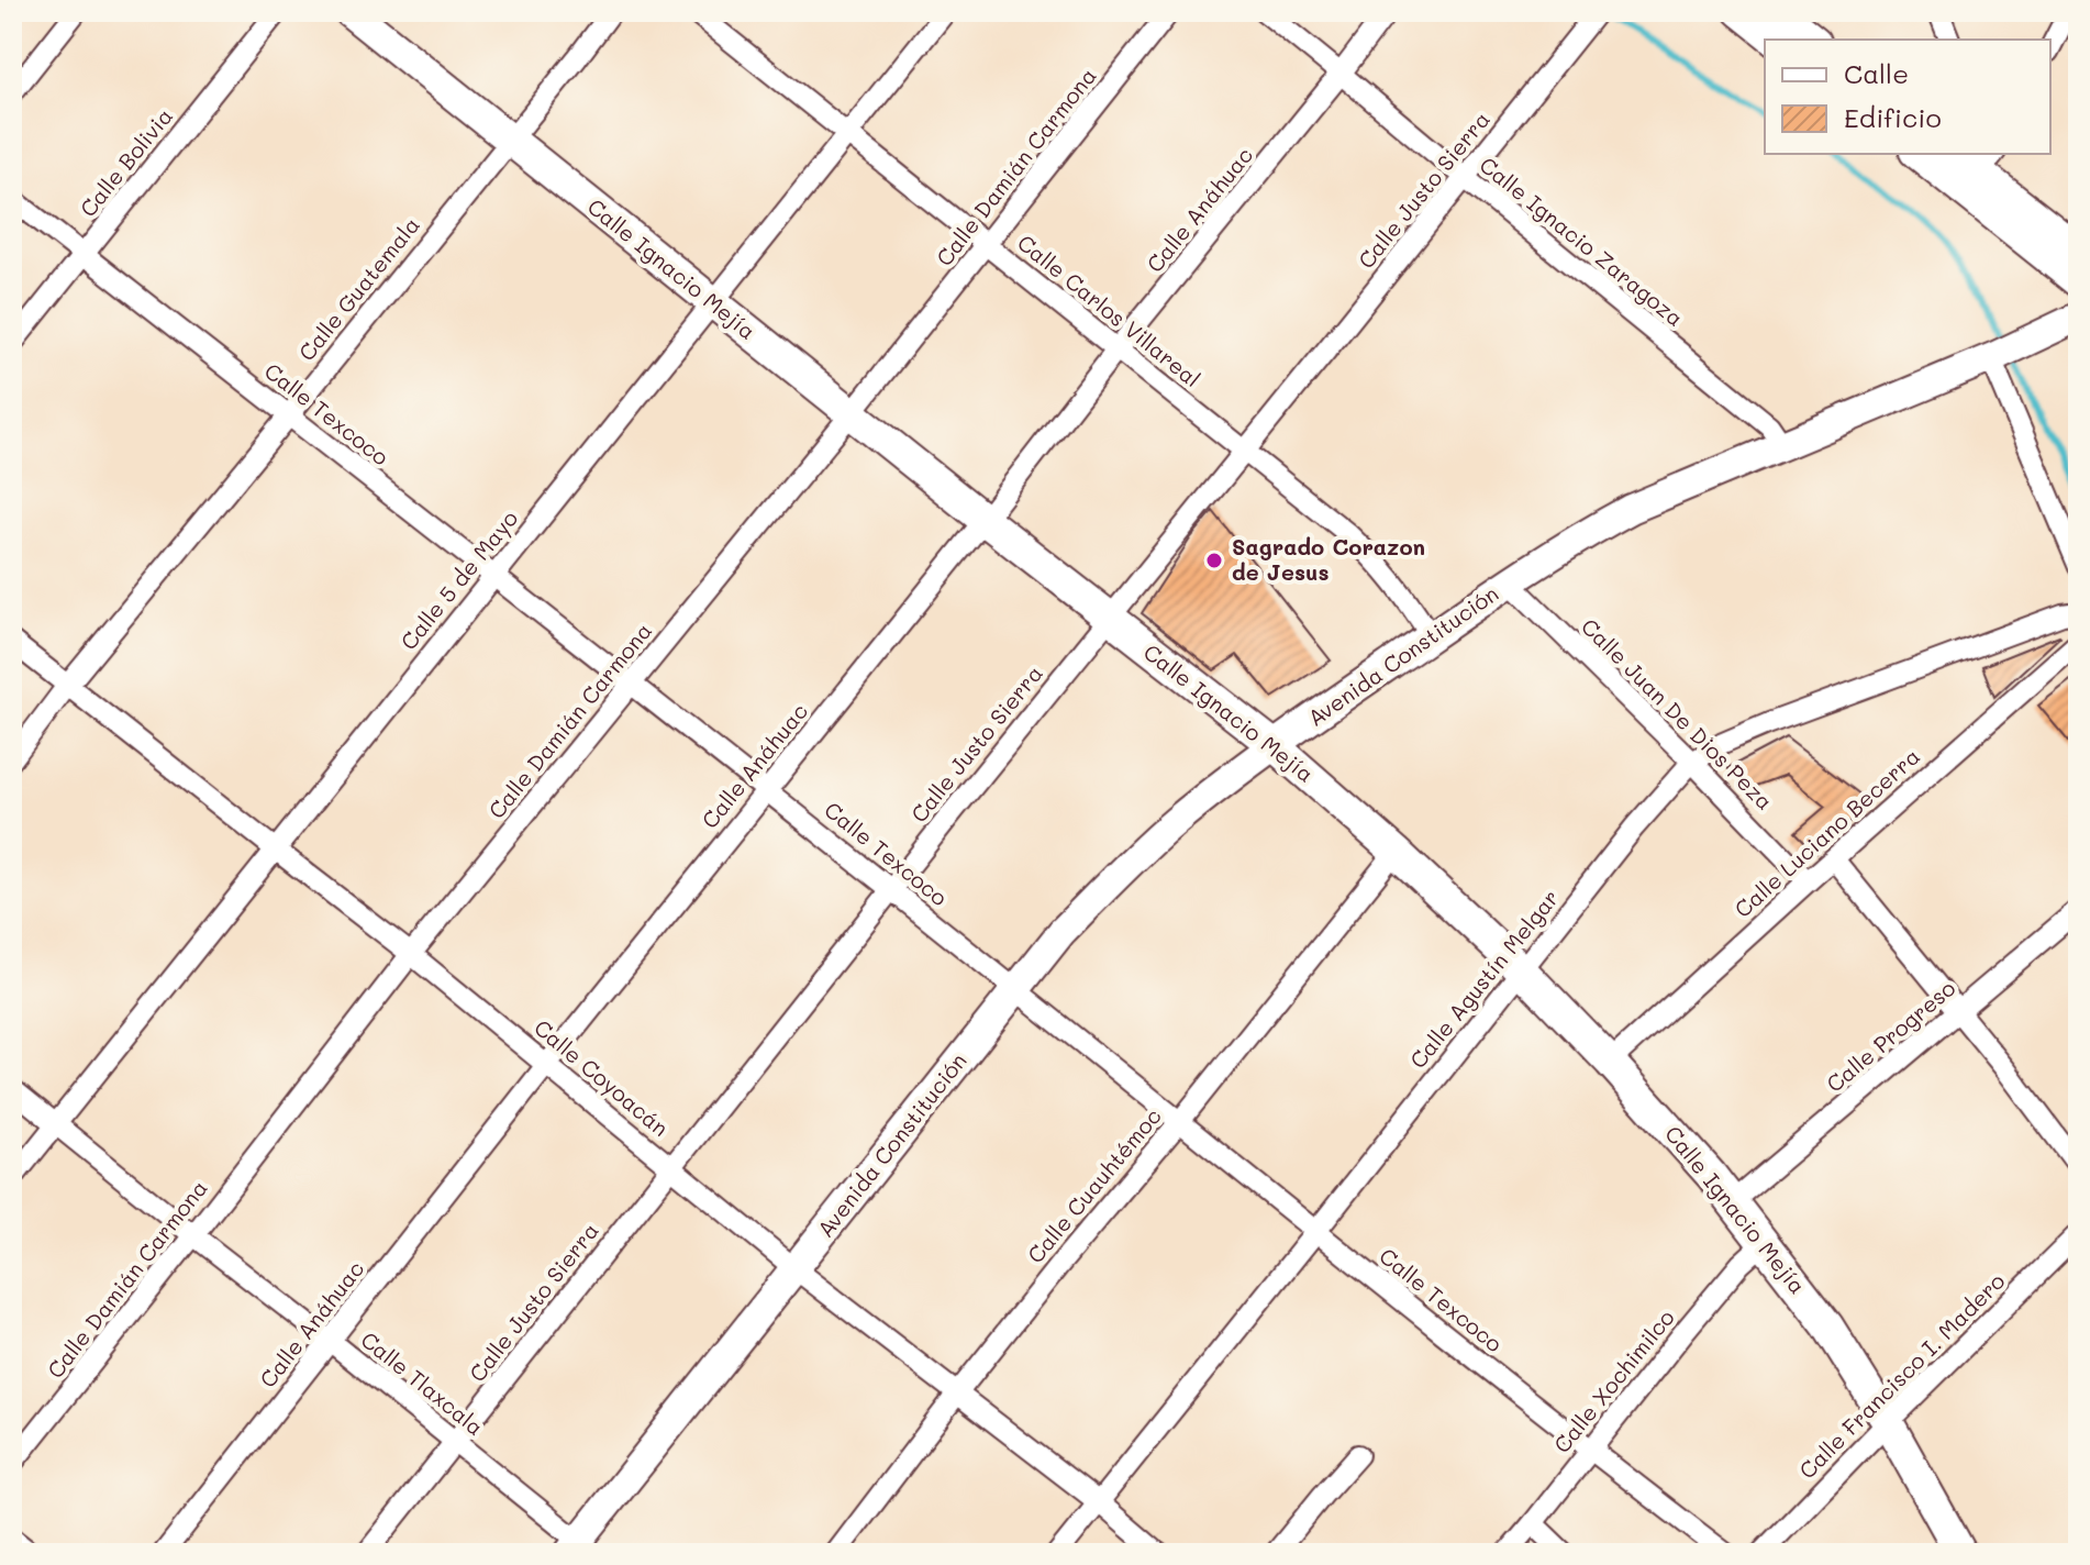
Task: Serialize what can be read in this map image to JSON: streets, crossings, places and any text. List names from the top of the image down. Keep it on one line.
{"streets":{"main road":["Calle Ignacio Mejía"],"street":["Calle Bolivia","Calle Damián Carmona","Calle Justo Sierra","Calle Anáhuac","Calle Ignacio Zaragoza","Calle Guatemala","Calle Carlos Villareal","Calle Texcoco","Calle 5 de Mayo","Avenida Constitución","Calle Juan De Dios Peza","Calle Luciano Becerra","Calle Agustín Melgar","Calle Progreso","Calle Coyoacán","Calle Cuauhtémoc","Calle Francisco I. Madero","Calle Xochimilco","Calle Tlaxcala"]},"crossings":[["Calle Bolivia","Calle Texcoco"],["Calle Damián Carmona","Calle Ignacio Mejía"],["Calle Damián Carmona","Calle Carlos Villareal"],["Calle Damián Carmona","Calle Texcoco"],["Calle Damián Carmona","Calle Coyoacán"],["Calle Damián Carmona","Calle Tlaxcala"],["Calle Justo Sierra","Calle Ignacio Zaragoza"],["Calle Justo Sierra","Calle Ignacio Mejía"],["Calle Justo Sierra","Calle Carlos Villareal"],["Calle Justo Sierra","Calle Texcoco"],["Calle Justo Sierra","Calle Coyoacán"],["Calle Justo Sierra","Calle Tlaxcala"],["Calle Anáhuac","Calle Ignacio Zaragoza"],["Calle Anáhuac","Calle Ignacio Mejía"],["Calle Anáhuac","Calle Carlos Villareal"],["Calle Anáhuac","Calle Texcoco"],["Calle Anáhuac","Calle Coyoacán"],["Calle Anáhuac","Calle Tlaxcala"],["Calle Ignacio Zaragoza","Avenida Constitución"],["Calle Ignacio Mejía","Calle Guatemala"],["Calle Ignacio Mejía","Calle 5 de Mayo"],["Calle Ignacio Mejía","Avenida Constitución"],["Calle Ignacio Mejía","Calle Luciano Becerra"],["Calle Ignacio Mejía","Calle Agustín Melgar"],["Calle Ignacio Mejía","Calle Progreso"],["Calle Ignacio Mejía","Calle Cuauhtémoc"],["Calle Ignacio Mejía","Calle Francisco I. Madero"],["Calle Ignacio Mejía","Calle Xochimilco"],["Calle Guatemala","Calle Texcoco"],["Calle Guatemala","Calle Coyoacán"],["Calle Carlos Villareal","Calle 5 de Mayo"],["Calle Carlos Villareal","Avenida Constitución"],["Calle Texcoco","Calle 5 de Mayo"],["Calle Texcoco","Avenida Constitución"],["Calle Texcoco","Calle Agustín Melgar"],["Calle Texcoco","Calle Cuauhtémoc"],["Calle Texcoco","Calle Xochimilco"],["Calle 5 de Mayo","Calle Coyoacán"],["Calle 5 de Mayo","Calle Tlaxcala"],["Avenida Constitución","Calle Juan De Dios Peza"],["Avenida Constitución","Calle Coyoacán"],["Avenida Constitución","Calle Tlaxcala"],["Calle Juan De Dios Peza","Calle Luciano Becerra"],["Calle Juan De Dios Peza","Calle Agustín Melgar"],["Calle Agustín Melgar","Calle Coyoacán"],["Calle Coyoacán","Calle Cuauhtémoc"]],"places":["Sagrado Corazon de Jesus"],"legend":["Calle","Edificio"]}
